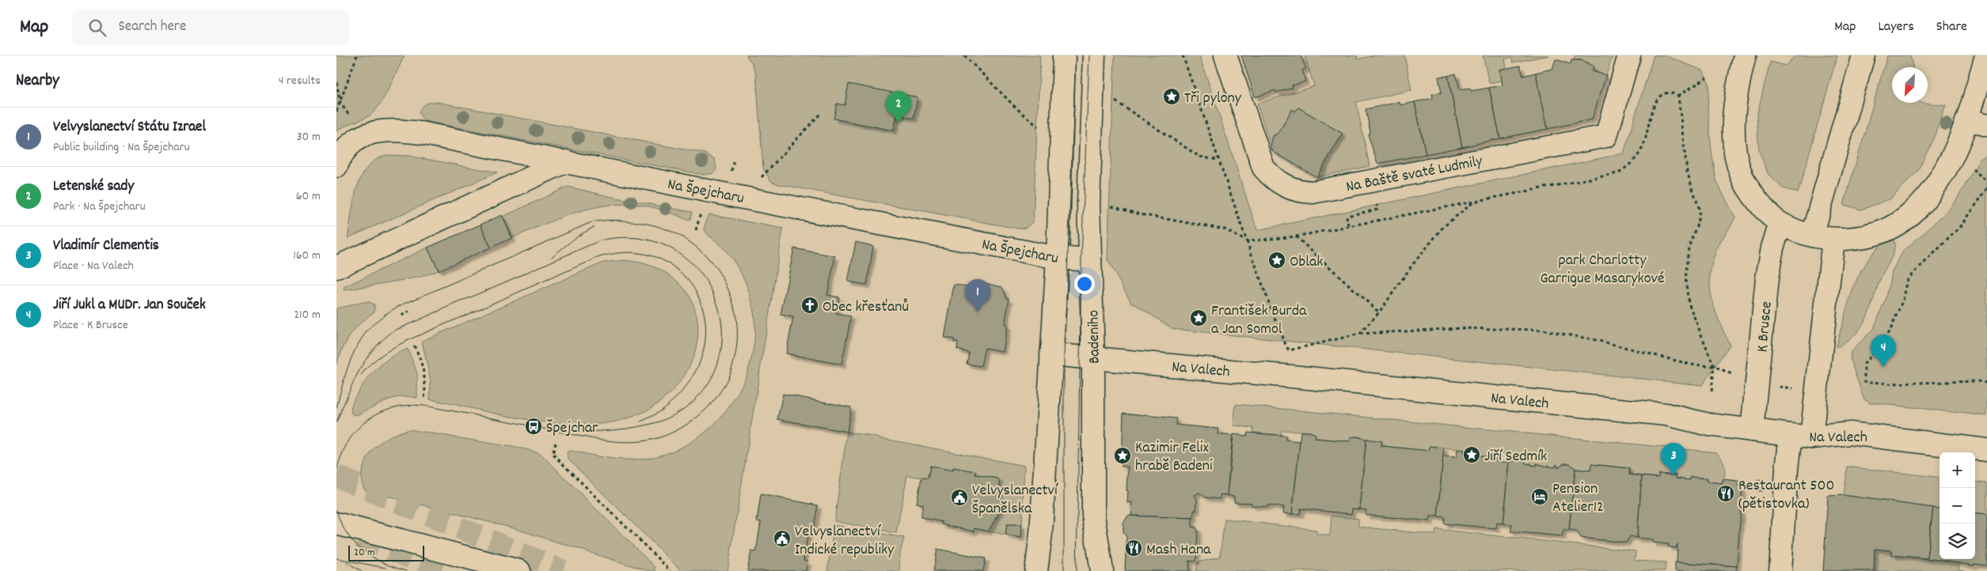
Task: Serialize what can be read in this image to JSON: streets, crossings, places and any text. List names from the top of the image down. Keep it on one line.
{"streets":{"street":["Na Baště svaté Ludmily","Na Špejcharu","K Brusce","Badeniho","Na Valech"]},"crossings":[["Na Špejcharu","Badeniho"],["K Brusce","Na Valech"],["Badeniho","Na Valech"]],"parks":["park Charlotty Garrigue Masarykové"],"places":{"place":["Tři pylony","Oblak","František Burda a Jan Somol","Jiří Sedmík","Kazimir Felix hrabě Badeni"],"church":["Obec křesťanů"],"bus stop":["Špejchar"],"restaurant":["Restaurant 500 (pětistovka)","Mash Hana"],"hotel":["Pension Atelier12"],"public building":["Velvyslanectví Španělska","Velvyslanectví Indické republiky"]},"scale_bar":"20 m","north":"bottom left","page":{"header":"Map","search":"Search here","nav":["Map","Layers","Share"],"heading":["Nearby","4 results"],"pins":["2","1","4","3"],"list":[{"mark":"1","name":"Velvyslanectví Státu Izrael","note":"Public building · Na Špejcharu","value":"30 m"},{"mark":"2","name":"Letenské sady","note":"Park · Na Špejcharu","value":"60 m"},{"mark":"3","name":"Vladimír Clementis","note":"Place · Na Valech","value":"160 m"},{"mark":"4","name":"Jiří Jukl a MUDr. Jan Souček","note":"Place · K Brusce","value":"210 m"}],"map_buttons":["+","−"],"scale":"20 m"}}
